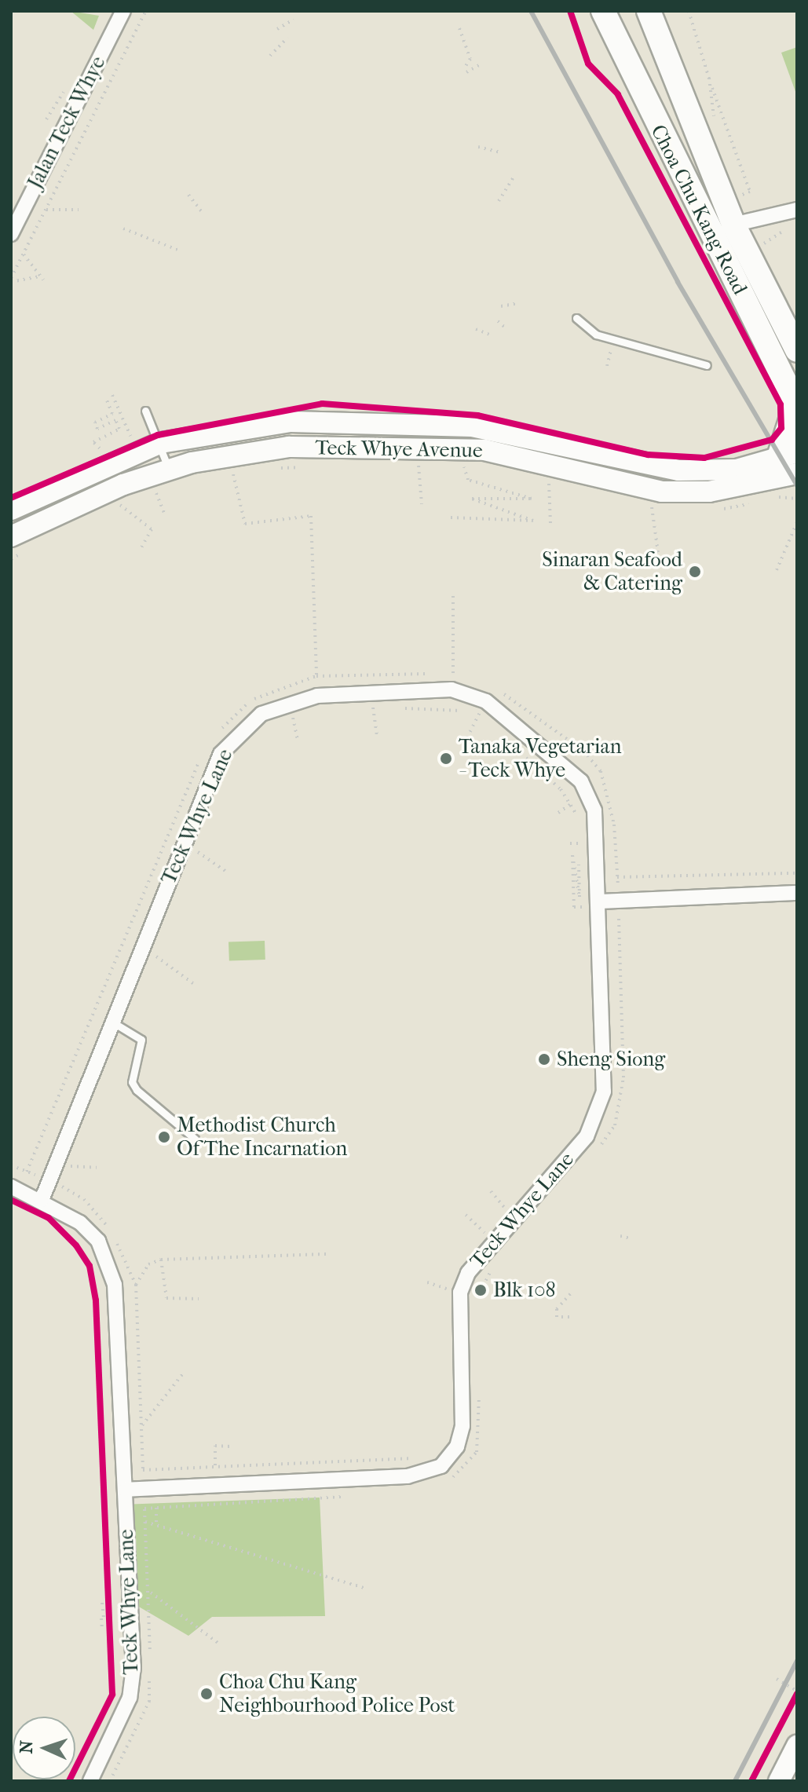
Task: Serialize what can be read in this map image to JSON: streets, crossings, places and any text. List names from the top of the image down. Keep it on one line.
{"streets":{"main road":["Choa Chu Kang Road","Teck Whye Avenue"],"street":["Jalan Teck Whye","Teck Whye Lane"]},"places":["Sinaran Seafood & Catering","Tanaka Vegetarian - Teck Whye","Sheng Siong","Methodist Church Of The Incarnation","Blk 108","Choa Chu Kang Neighbourhood Police Post"],"north":"left"}
